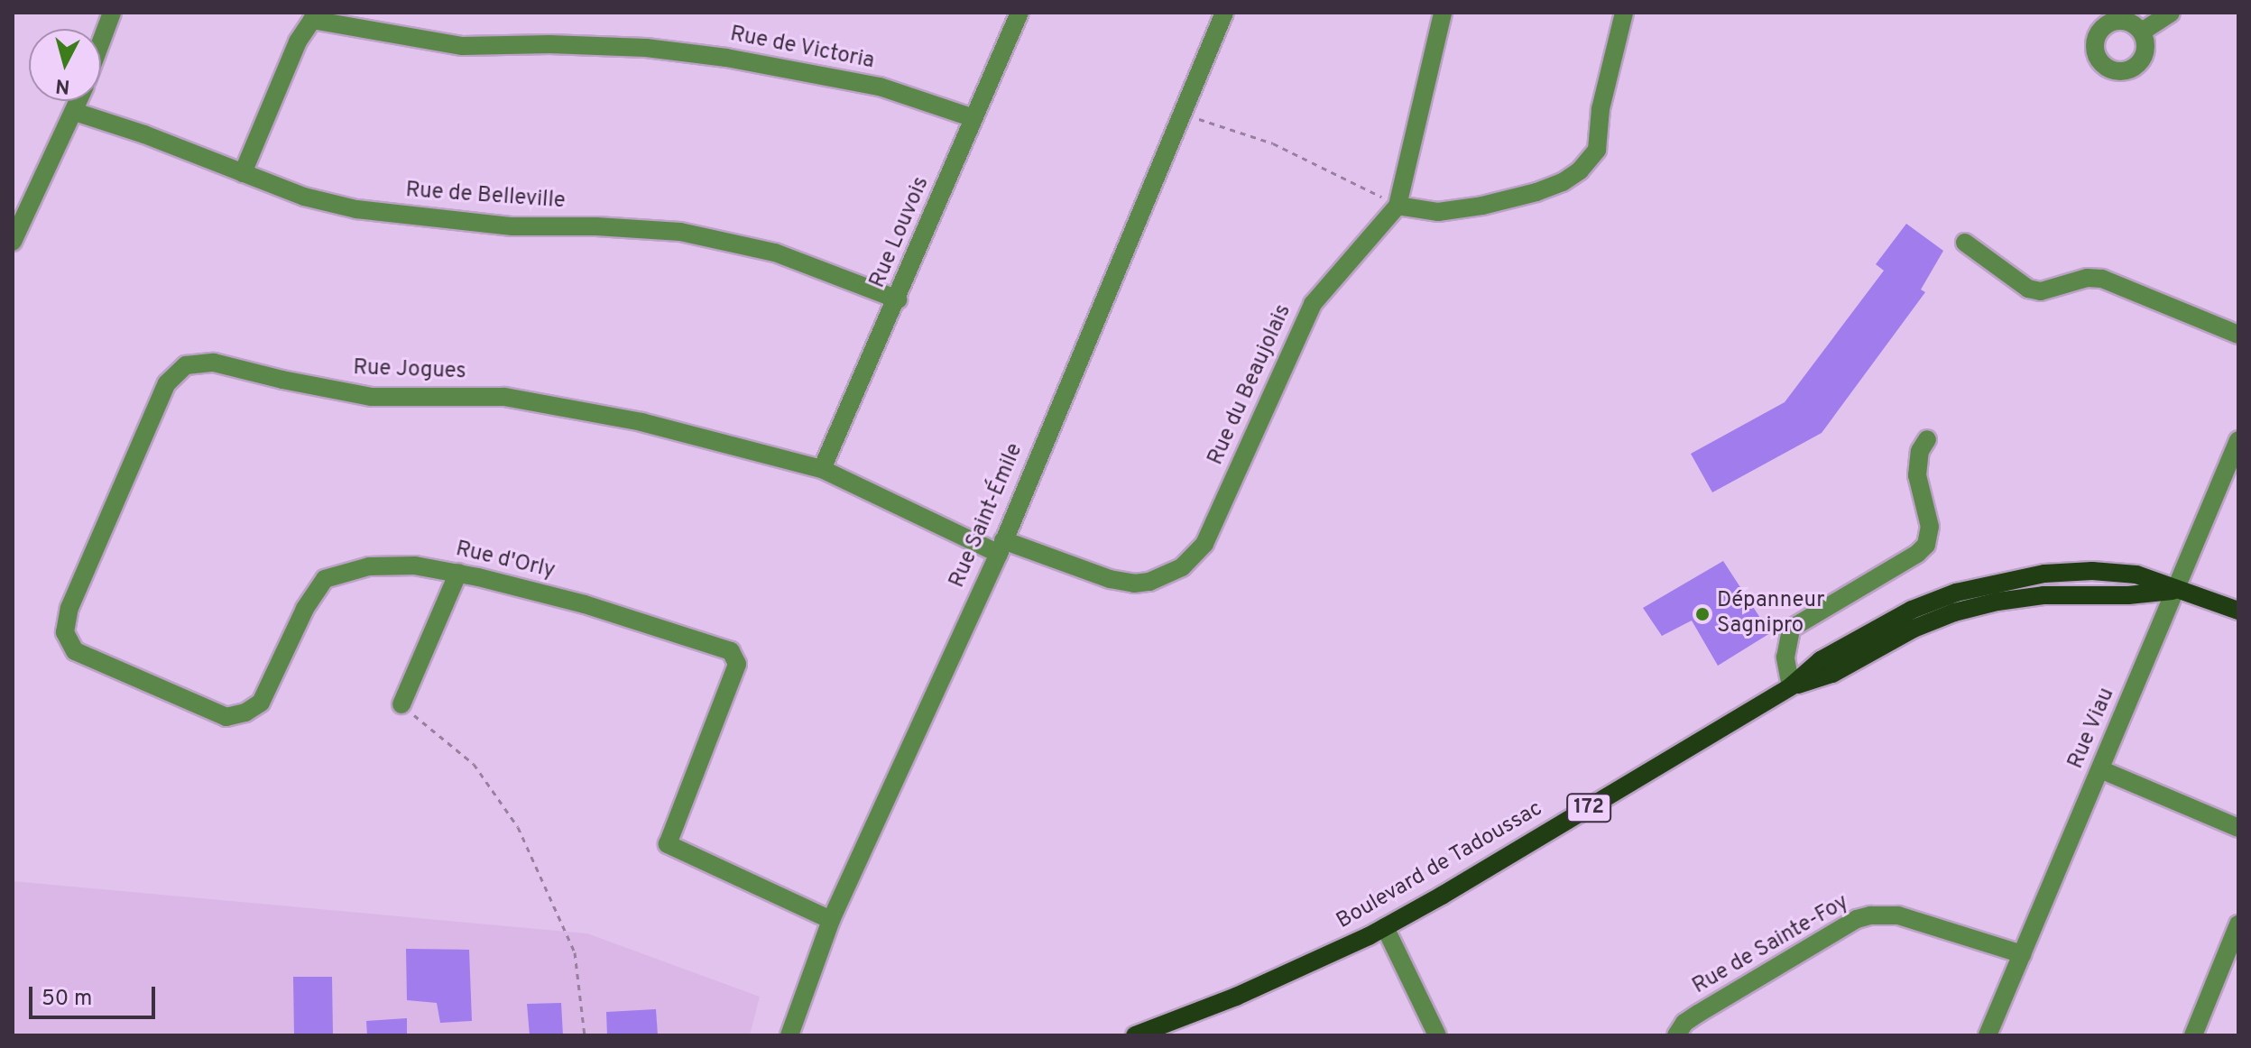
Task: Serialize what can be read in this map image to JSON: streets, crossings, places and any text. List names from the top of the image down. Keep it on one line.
{"streets":{"main road":["172","Boulevard de Tadoussac"],"street":["Rue de Victoria","Rue de Belleville","Rue Louvois","Rue Jogues","Rue du Beaujolais","Rue Saint-Émile","Rue d'Orly","Rue Viau","Rue de Sainte-Foy"]},"crossings":[["Rue de Victoria","Rue de Belleville"],["Rue de Victoria","Rue Louvois"],["Rue de Belleville","Rue Louvois"],["Rue Louvois","Rue Jogues"],["Rue Jogues","Rue du Beaujolais"],["Rue Jogues","Rue Saint-Émile"],["Rue Jogues","Rue d'Orly"],["Rue du Beaujolais","Rue Saint-Émile"],["Rue Saint-Émile","Rue d'Orly"],["Rue Viau","Boulevard de Tadoussac"],["Rue Viau","Rue de Sainte-Foy"]],"places":["Dépanneur Sagnipro"],"scale_bar":"50 m","north":"bottom"}
